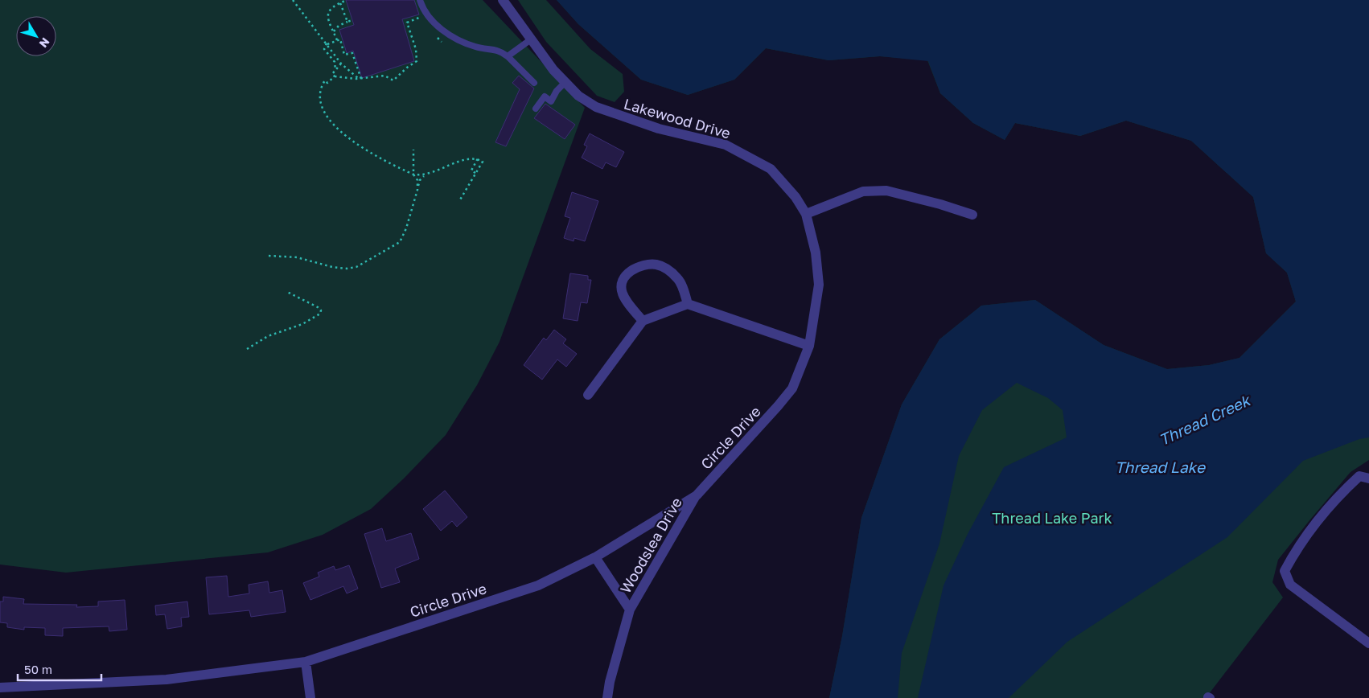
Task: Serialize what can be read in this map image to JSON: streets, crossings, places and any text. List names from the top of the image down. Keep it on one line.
{"streets":{"street":["Lakewood Drive","Circle Drive","Woodslea Drive"]},"crossings":[["Lakewood Drive","Circle Drive"],["Circle Drive","Woodslea Drive"]],"water":["Thread Creek","Thread Lake"],"parks":["Thread Lake Park"],"scale_bar":"50 m","north":"bottom right"}
